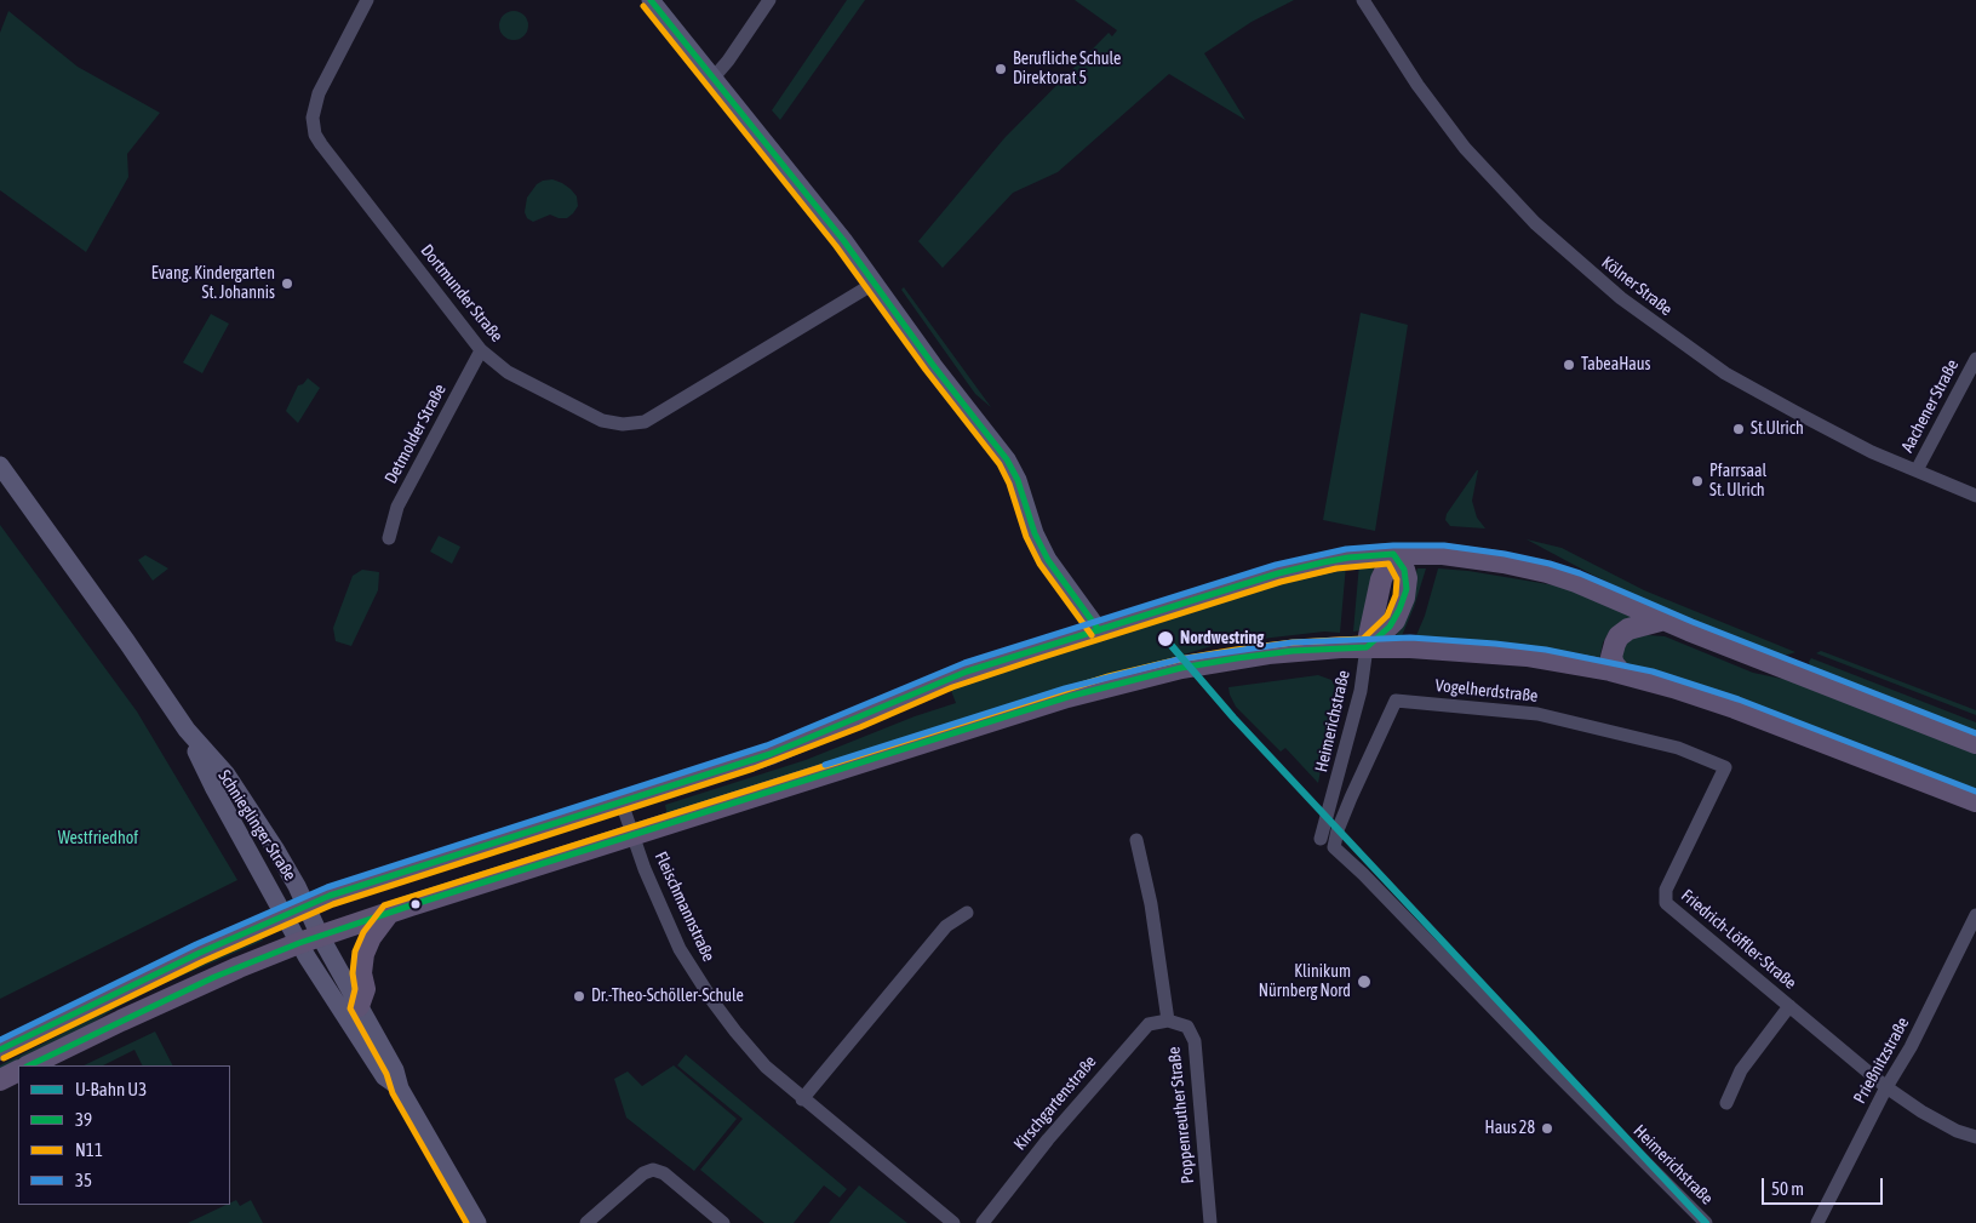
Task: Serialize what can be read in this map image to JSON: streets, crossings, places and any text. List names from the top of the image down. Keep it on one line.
{"streets":{"main road":["Schnieglinger Straße"],"street":["Kölner Straße","Dortmunder Straße","Aachener Straße","Detmolder Straße","Vogelherdstraße","Heimerichstraße","Fleischmannstraße","Friedrich-Löffler-Straße","Prießnitzstraße","Kirschgartenstraße","Poppenreuther Straße"]},"crossings":[["Kölner Straße","Aachener Straße"],["Dortmunder Straße","Detmolder Straße"],["Vogelherdstraße","Heimerichstraße"],["Vogelherdstraße","Friedrich-Löffler-Straße"],["Friedrich-Löffler-Straße","Prießnitzstraße"],["Kirschgartenstraße","Poppenreuther Straße"]],"parks":["Westfriedhof"],"places":["Berufliche Schule Direktorat 5","Evang. Kindergarten St. Johannis","TabeaHaus","St.Ulrich","Pfarrsaal St. Ulrich","Nordwestring","Klinikum Nürnberg Nord","Dr.-Theo-Schöller-Schule","Haus 28"],"lines":["transit line 39","transit line N11","transit line 35","metro line U3"],"legend":["U-Bahn U3","39","N11","35"],"scale_bar":"50 m"}
